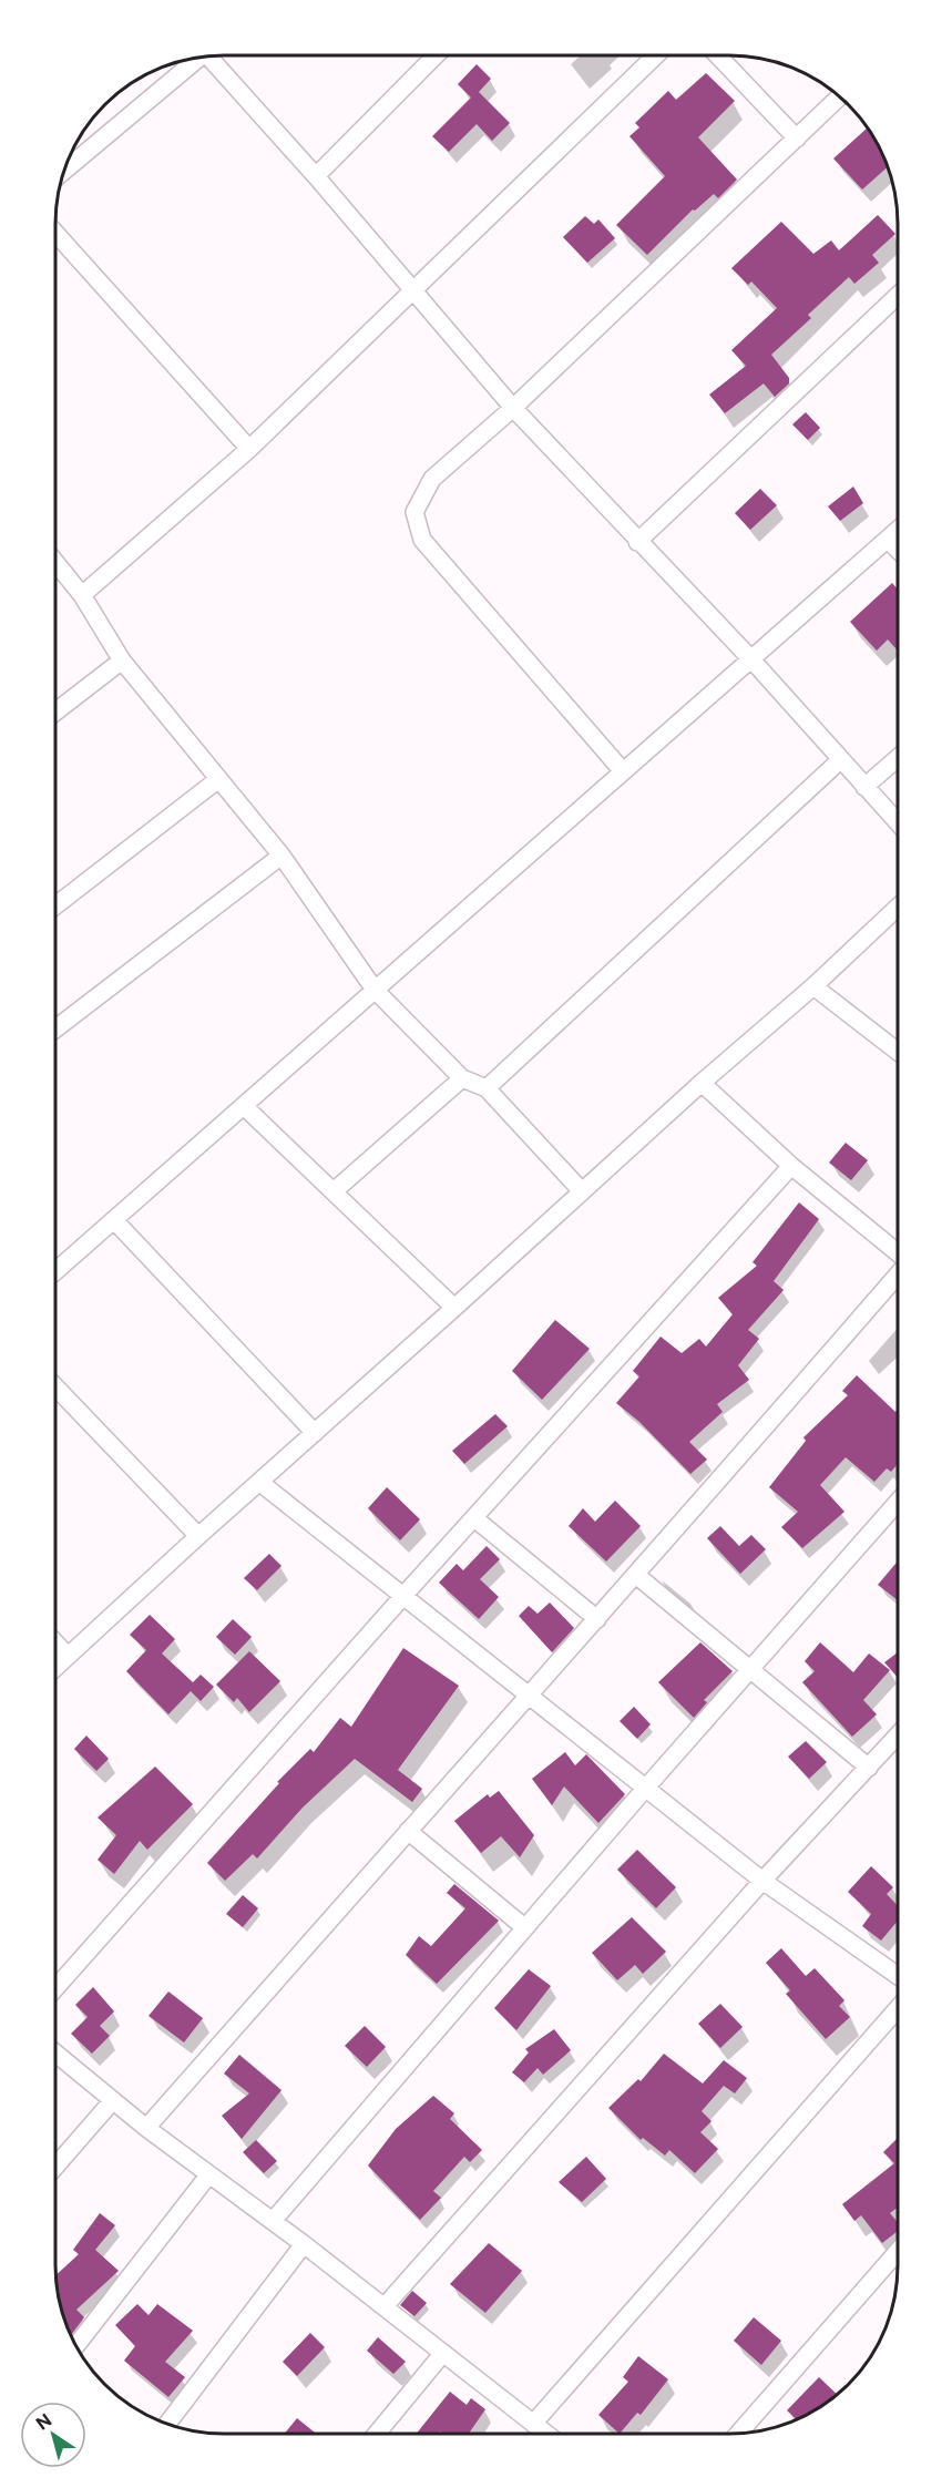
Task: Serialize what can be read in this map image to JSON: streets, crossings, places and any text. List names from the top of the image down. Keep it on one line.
{"north":"top left"}
